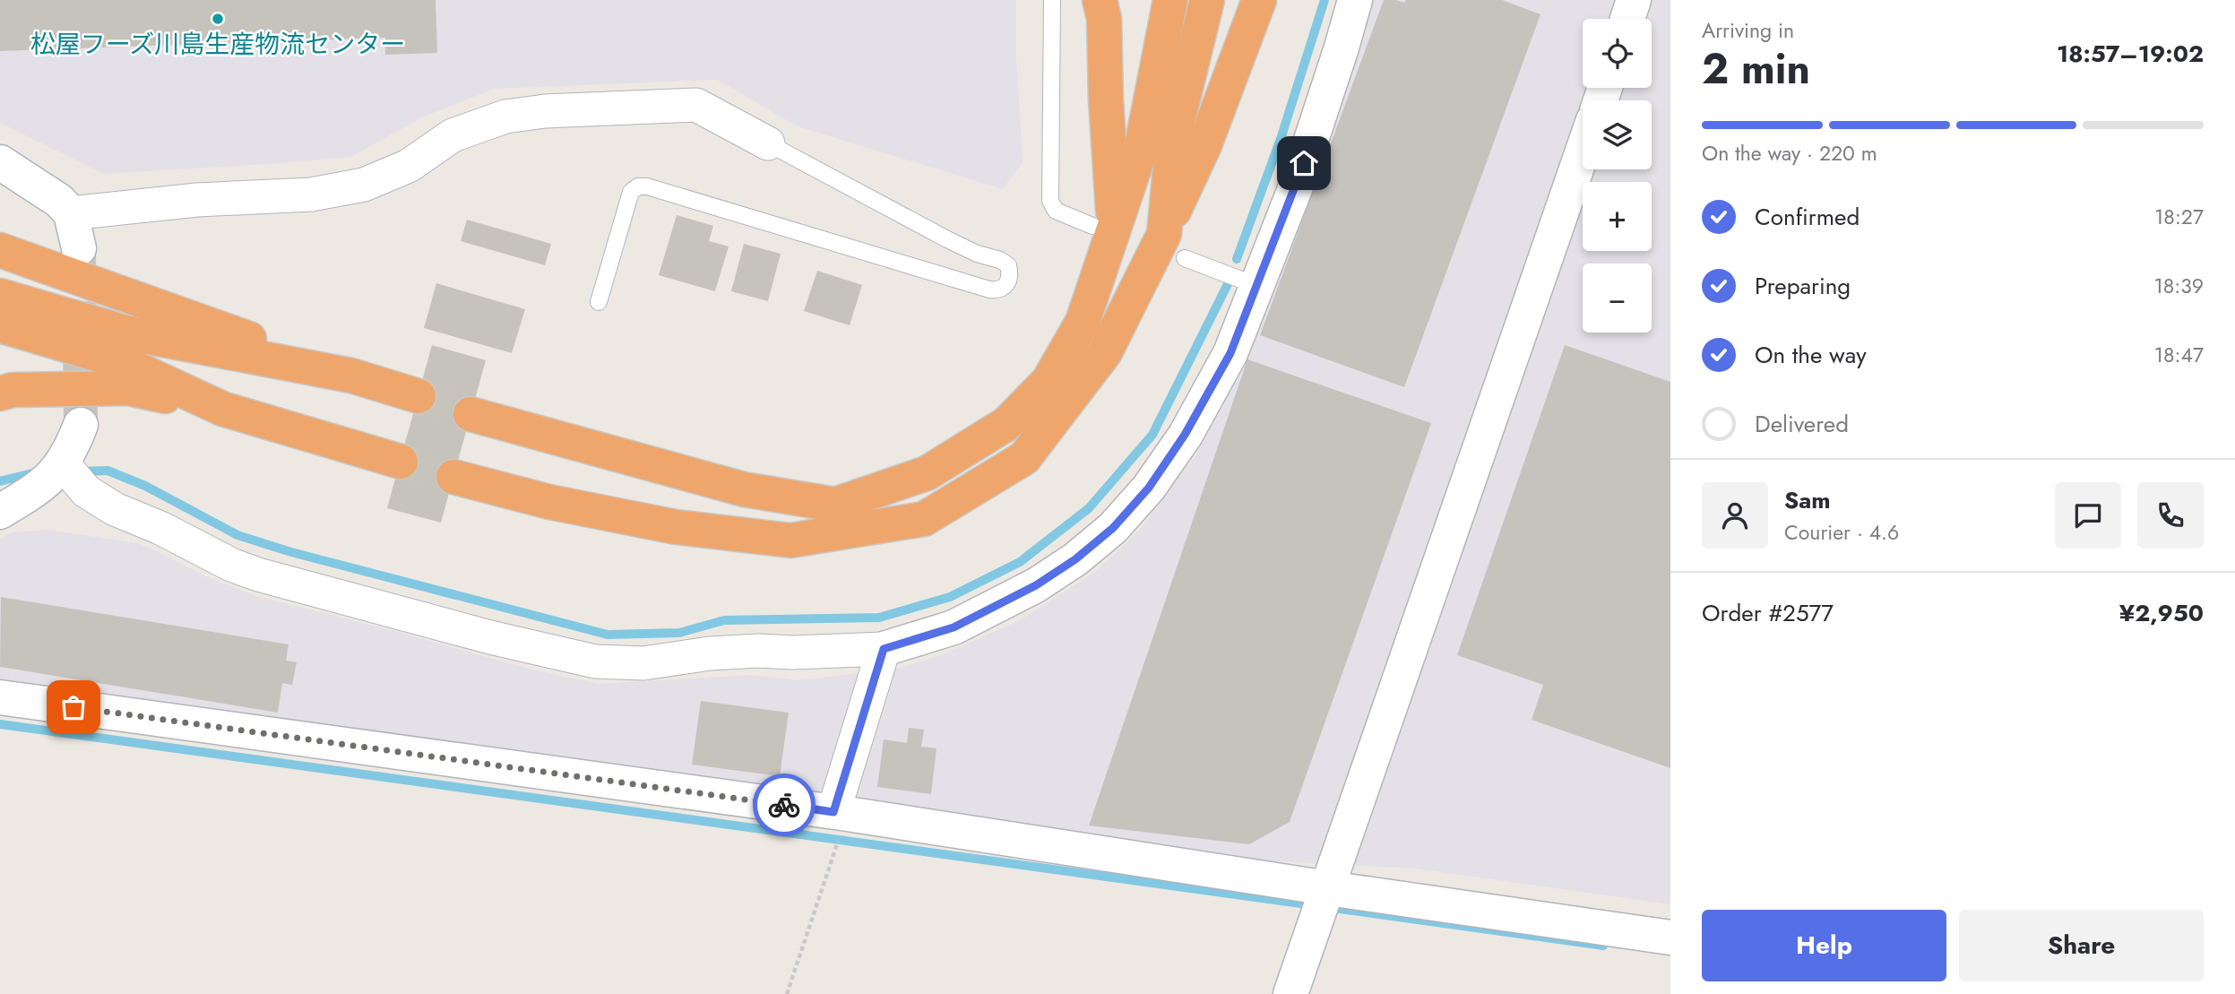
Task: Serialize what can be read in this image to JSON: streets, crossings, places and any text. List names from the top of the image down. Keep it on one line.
{"places":["松屋フーズ川島生産物流センター"],"page":{"heading":["2 min","Arriving in","18:57–19:02"],"panel":["Sam","Courier · 4.6","Order #2577","¥2,950"],"map_buttons":["+","−"],"bar":"On the way · 220 m","list":[["Confirmed","18:27"],["Preparing","18:39"],["On the way","18:47"],"Delivered"],"buttons":["Help","Share"]}}
